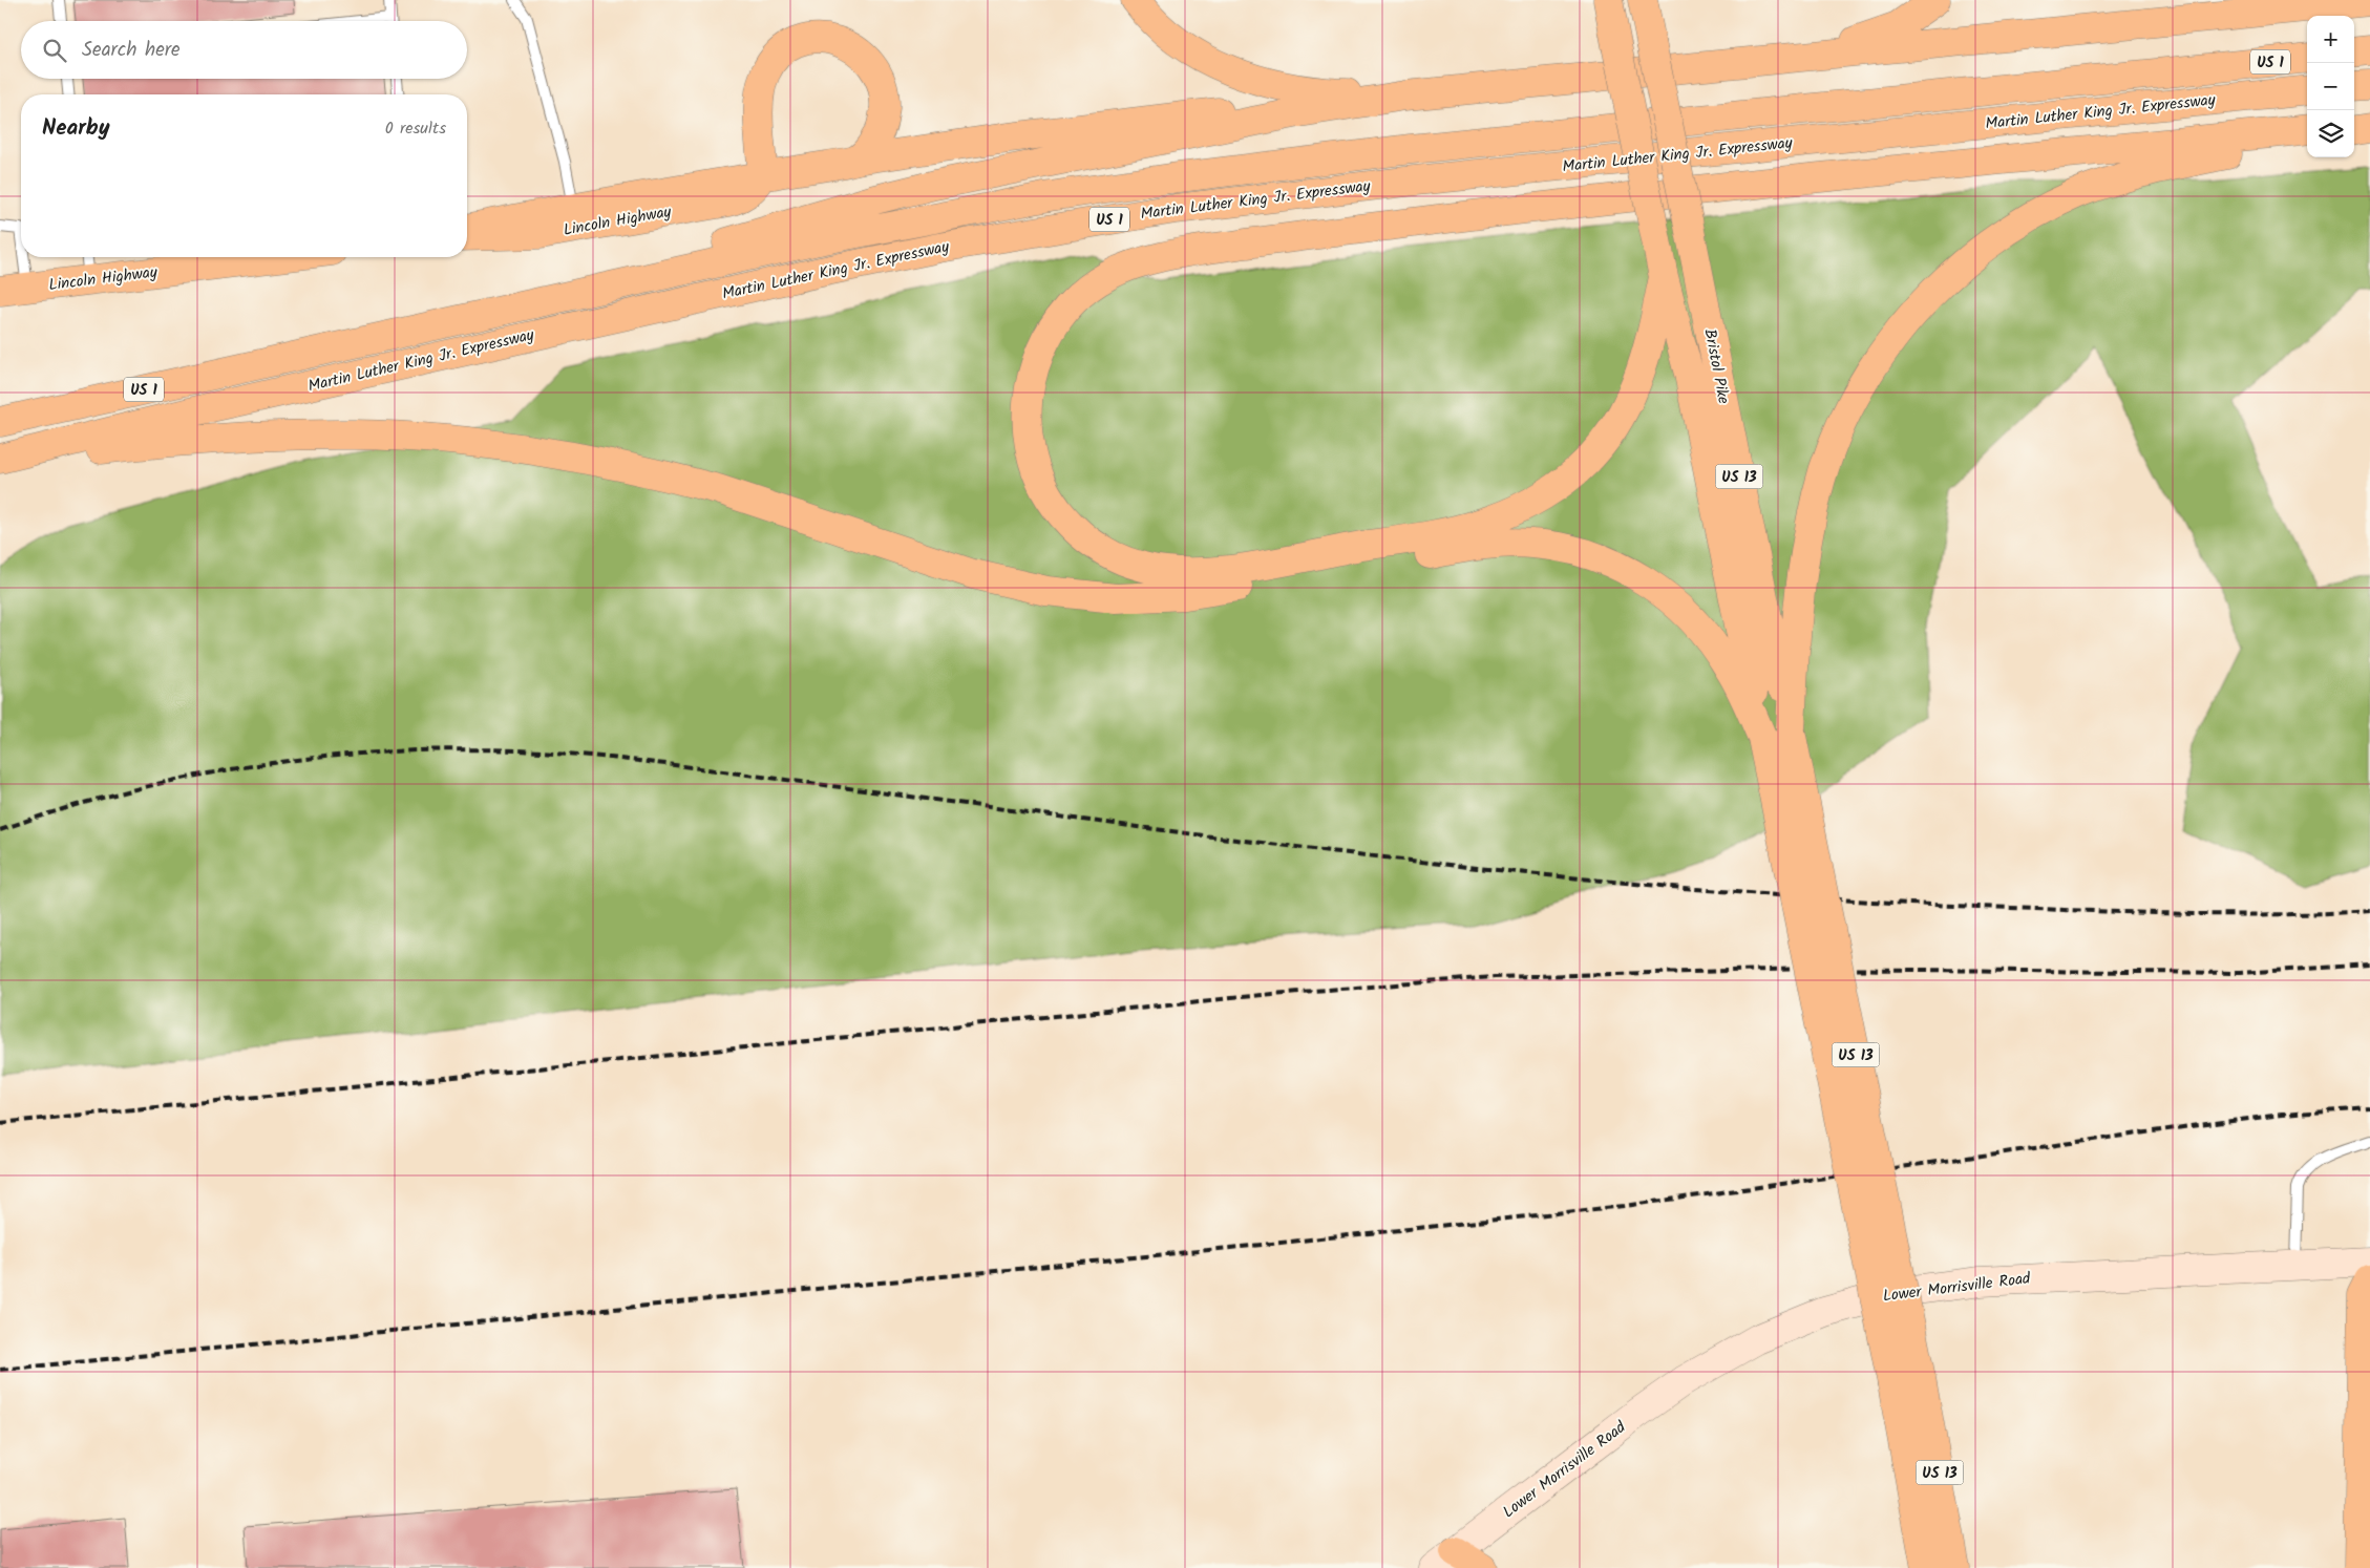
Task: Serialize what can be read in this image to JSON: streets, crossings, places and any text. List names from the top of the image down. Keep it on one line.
{"streets":{"main road":["US 1","Martin Luther King Jr. Expressway","Lincoln Highway","Bristol Pike","US 13","Lower Morrisville Road"]},"crossings":[["Bristol Pike","US 13"]],"page":{"map_buttons":["+","−"],"search":"Search here","heading":["Nearby","0 results"]}}
